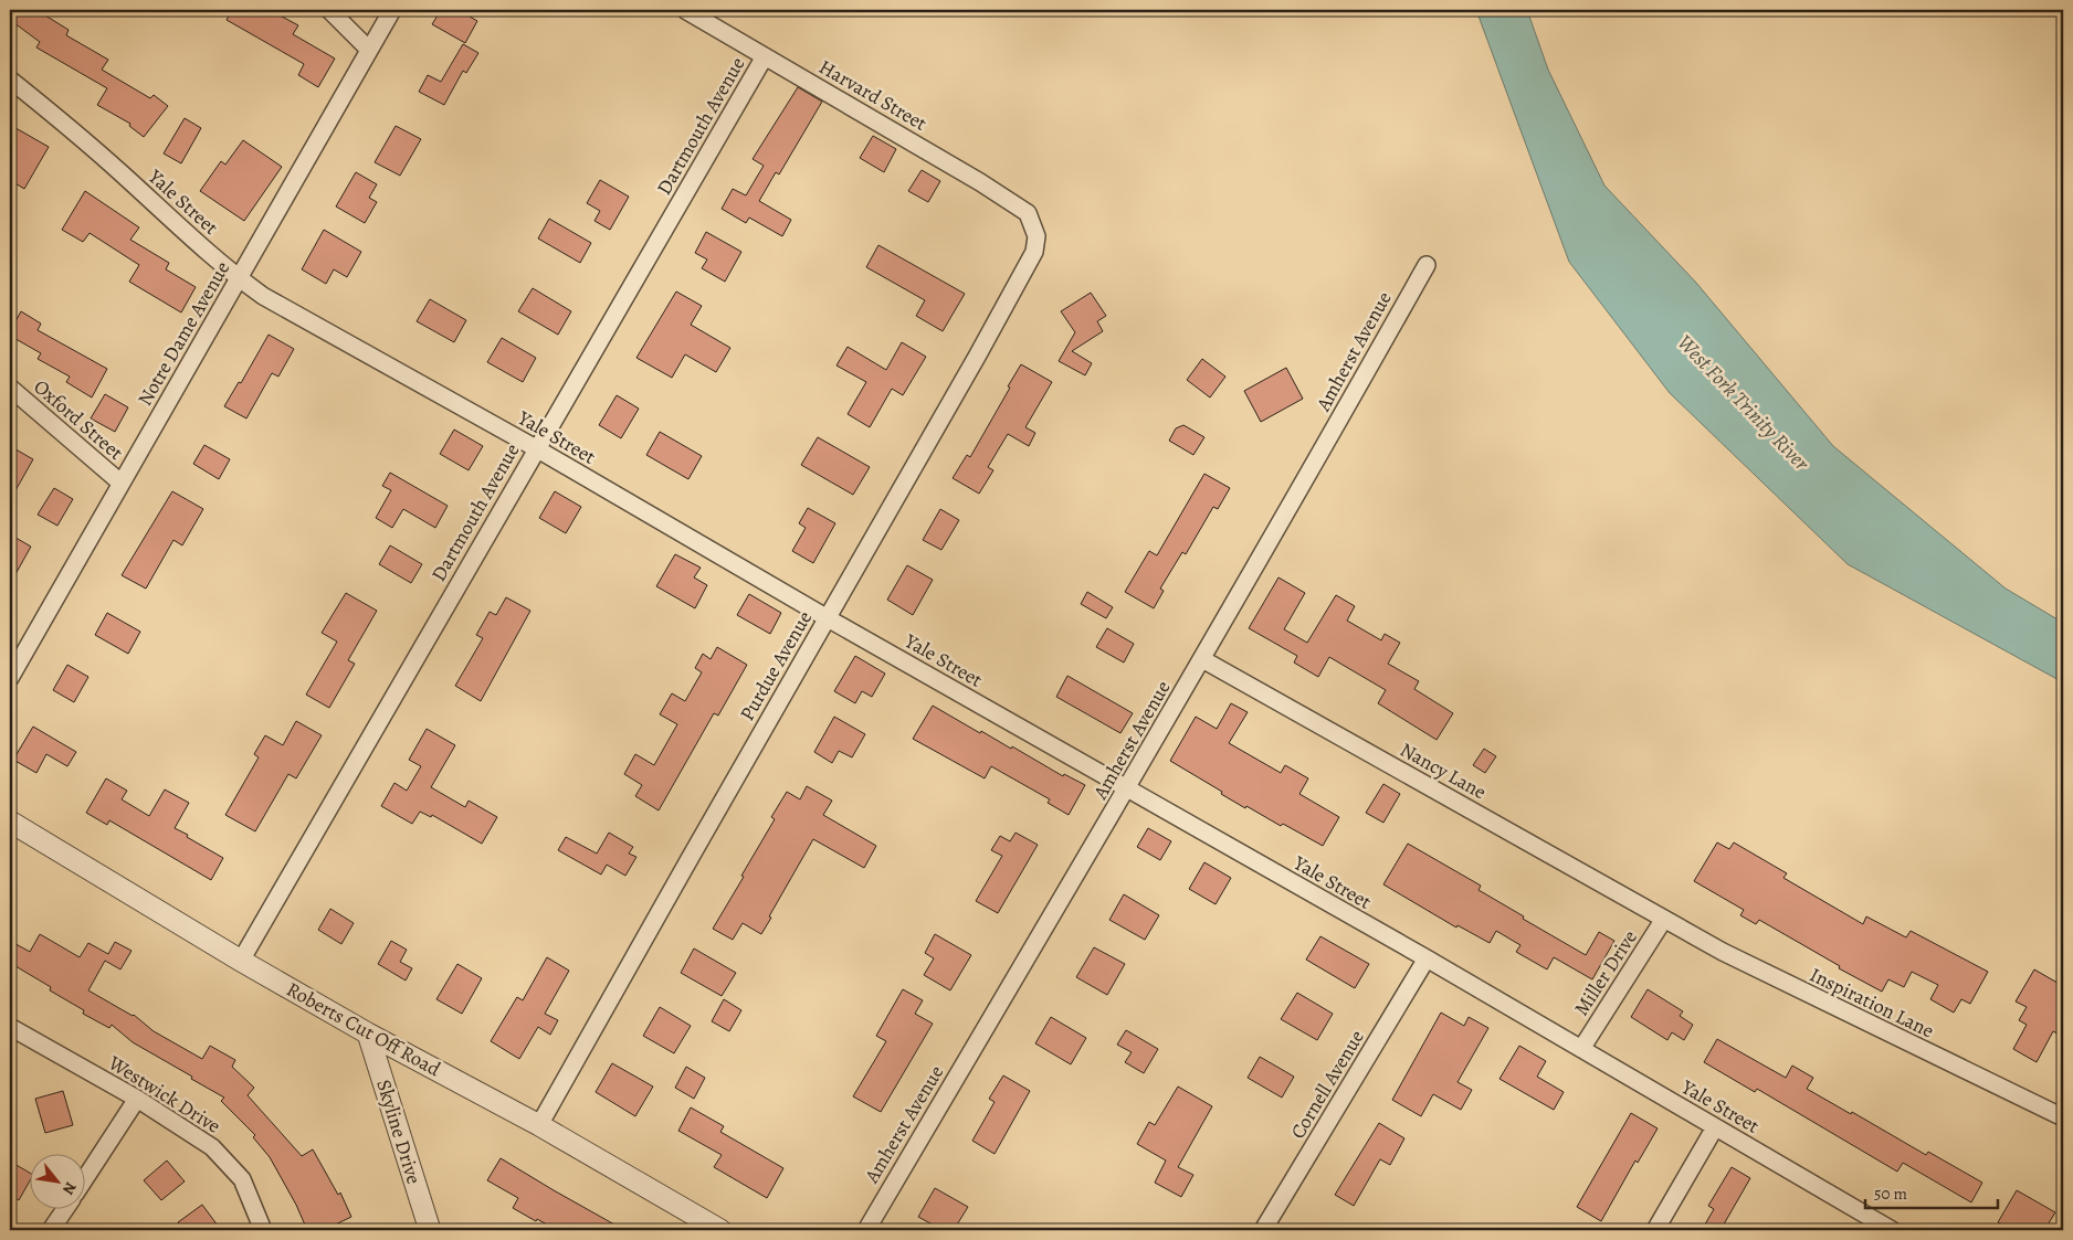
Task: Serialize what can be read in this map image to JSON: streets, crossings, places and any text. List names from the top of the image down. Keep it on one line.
{"streets":{"street":["Harvard Street","Dartmouth Avenue","Yale Street","Notre Dame Avenue","Amherst Avenue","Oxford Street","Purdue Avenue","Nancy Lane","Miller Drive","Inspiration Lane","Roberts Cut Off Road","Cornell Avenue","Westwick Drive","Skyline Drive"]},"crossings":[["Harvard Street","Dartmouth Avenue"],["Harvard Street","Purdue Avenue"],["Dartmouth Avenue","Yale Street"],["Dartmouth Avenue","Roberts Cut Off Road"],["Yale Street","Notre Dame Avenue"],["Yale Street","Amherst Avenue"],["Yale Street","Purdue Avenue"],["Yale Street","Miller Drive"],["Yale Street","Cornell Avenue"],["Notre Dame Avenue","Oxford Street"],["Amherst Avenue","Nancy Lane"],["Purdue Avenue","Roberts Cut Off Road"],["Nancy Lane","Miller Drive"],["Nancy Lane","Inspiration Lane"],["Miller Drive","Inspiration Lane"],["Roberts Cut Off Road","Skyline Drive"]],"water":["West Fork Trinity River"],"scale_bar":"50 m","north":"bottom right"}
